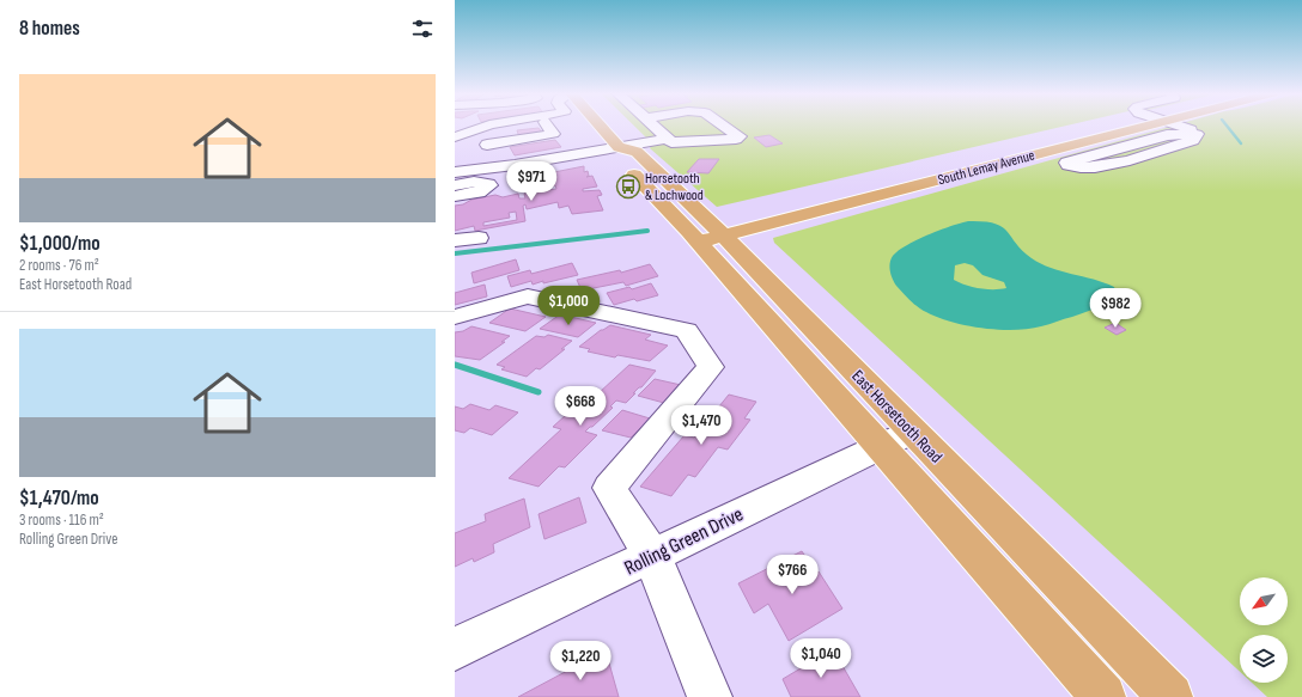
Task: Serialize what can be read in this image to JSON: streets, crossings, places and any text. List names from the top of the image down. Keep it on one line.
{"streets":{"main road":["South Lemay Avenue","East Horsetooth Road"],"street":["Rolling Green Drive"]},"crossings":[["South Lemay Avenue","East Horsetooth Road"],["East Horsetooth Road","Rolling Green Drive"]],"places":{"bus stop":["Horsetooth & Lochwood"]},"north":"bottom left","page":{"heading":"8 homes","list":[{"name":"$1,000/mo","note":"2 rooms · 76 m² · East Horsetooth Road"},{"name":"$1,470/mo","note":"3 rooms · 116 m² · Rolling Green Drive"}],"price":["$971","$1,000","$982","$668","$1,470","$766","$1,040","$1,220"]}}
